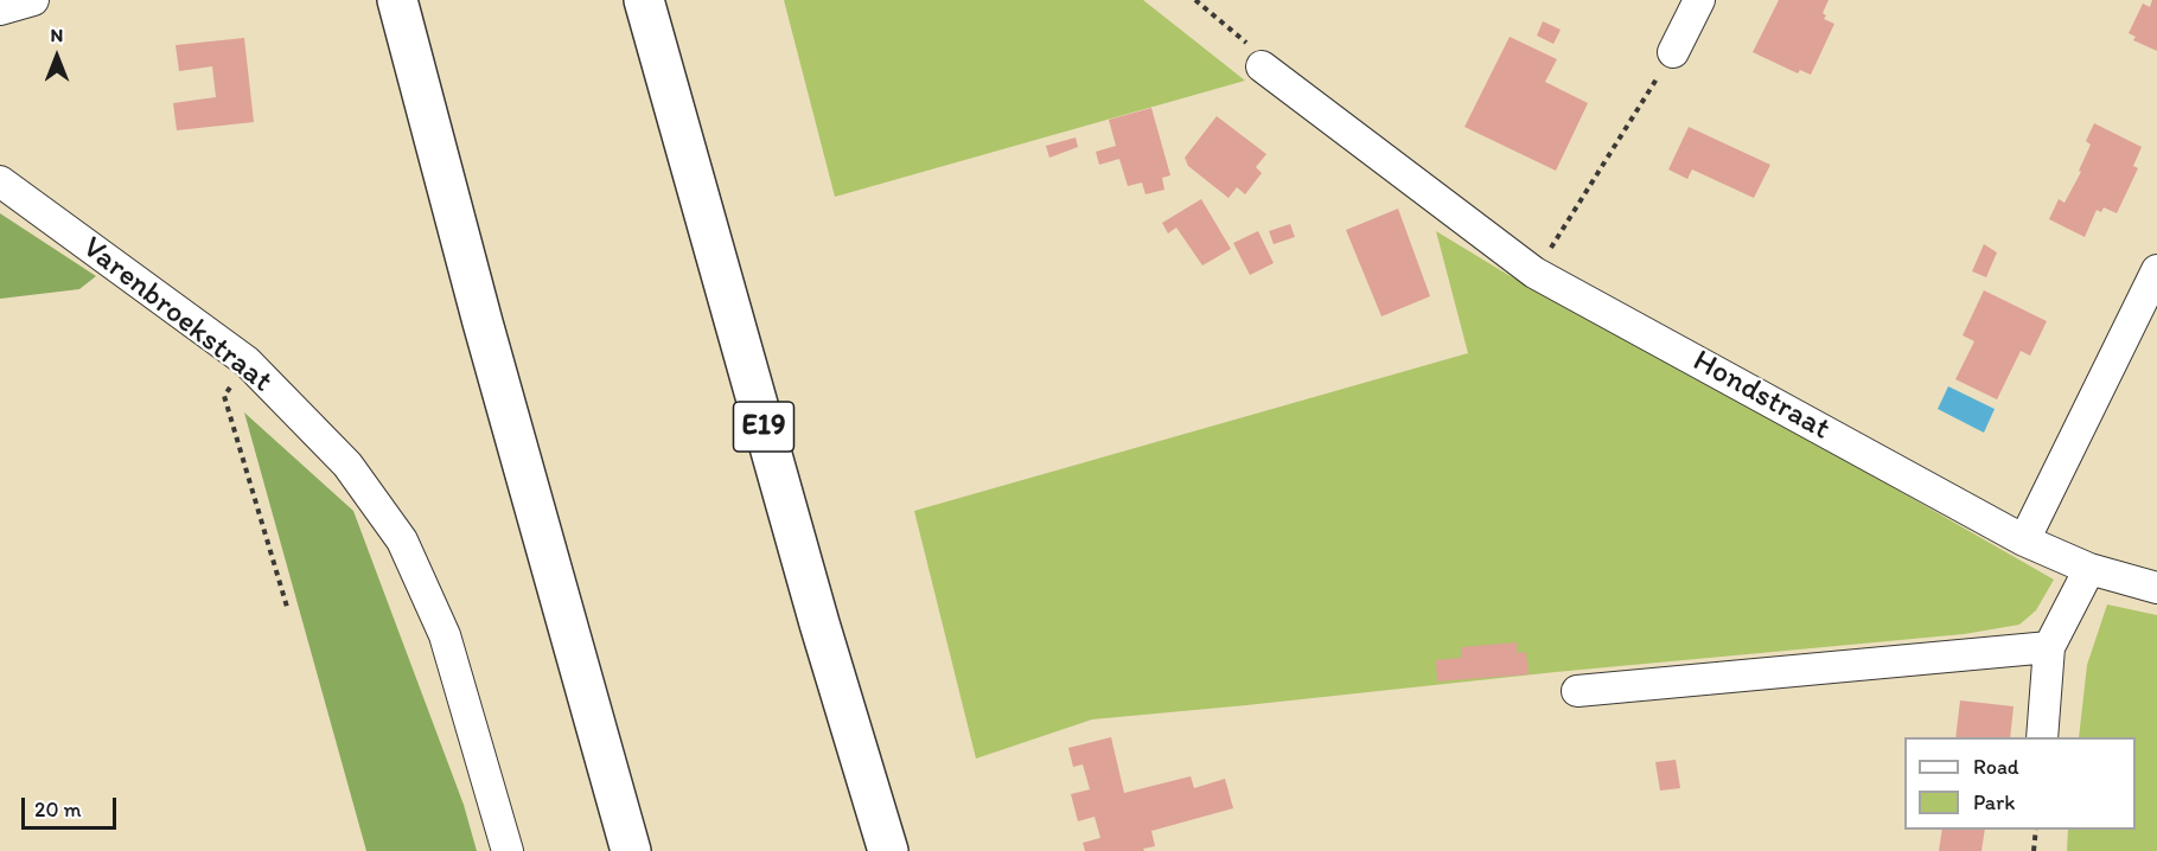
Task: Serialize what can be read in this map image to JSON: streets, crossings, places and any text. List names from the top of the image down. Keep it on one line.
{"streets":{"highway":["E19"],"street":["Varenbroekstraat","Hondstraat"]},"legend":["Road","Park"],"scale_bar":"20 m","north":"top"}
